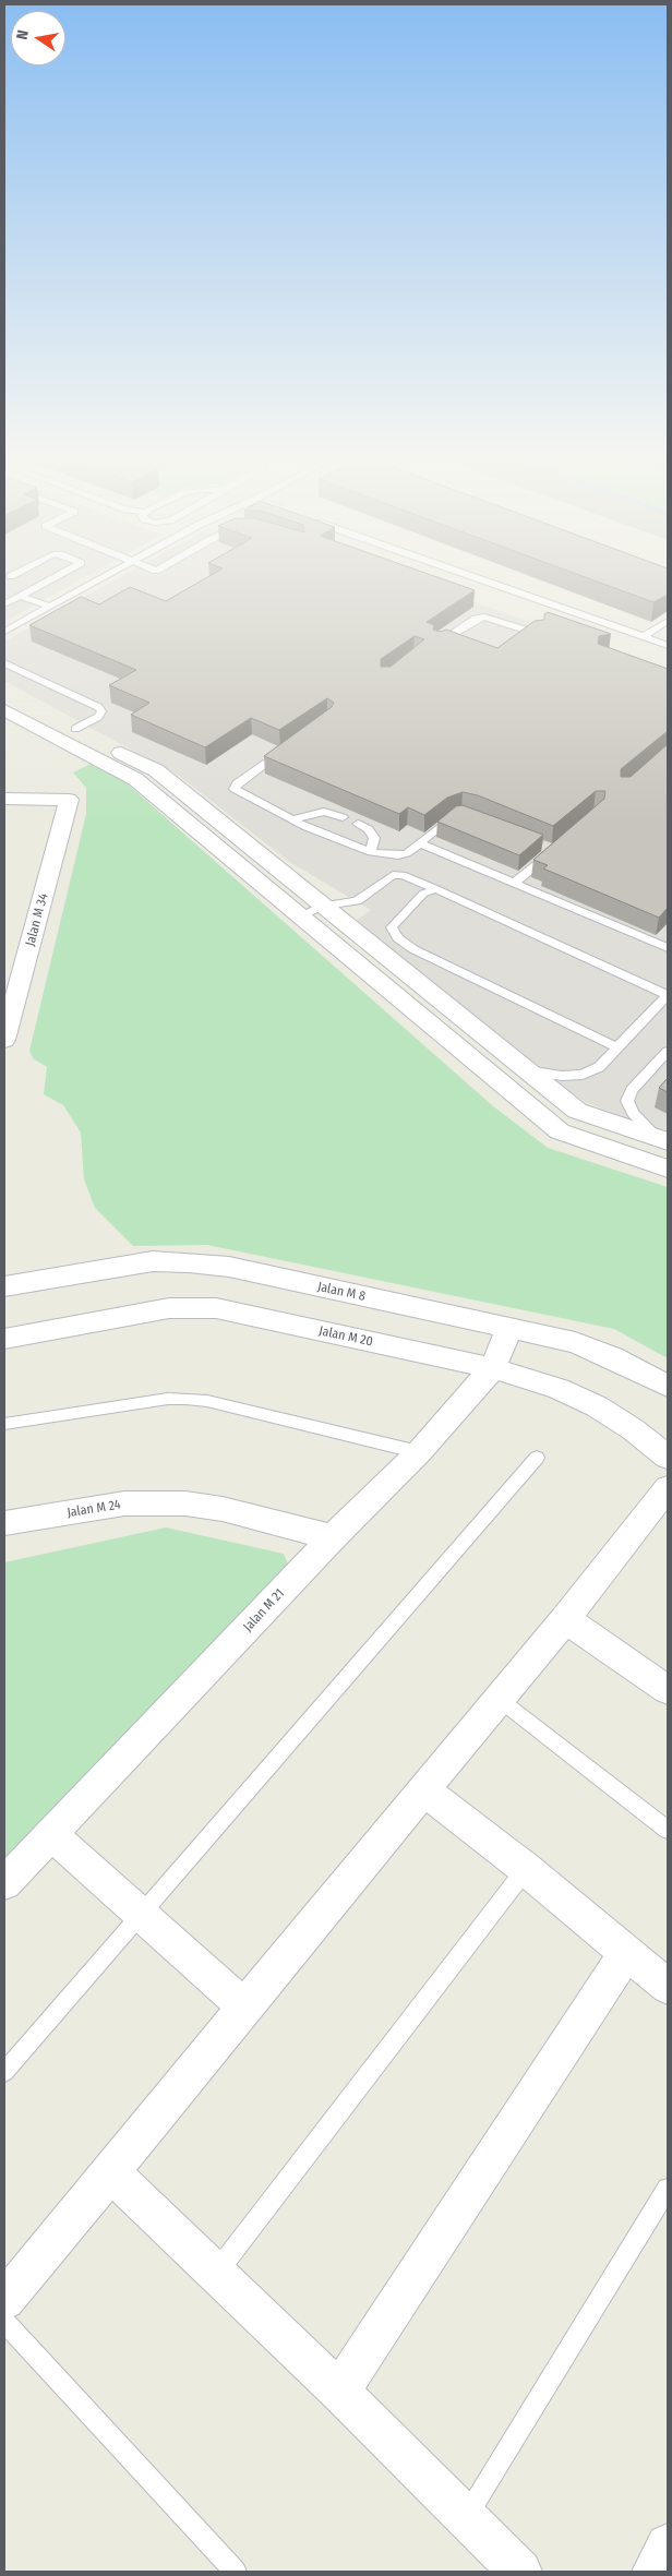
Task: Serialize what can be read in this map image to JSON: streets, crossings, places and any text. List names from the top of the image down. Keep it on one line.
{"streets":{"street":["Jalan M 34","Jalan M 8","Jalan M 20","Jalan M 24","Jalan M 21"]},"crossings":[["Jalan M 8","Jalan M 21"],["Jalan M 20","Jalan M 21"],["Jalan M 24","Jalan M 21"]],"north":"left"}
